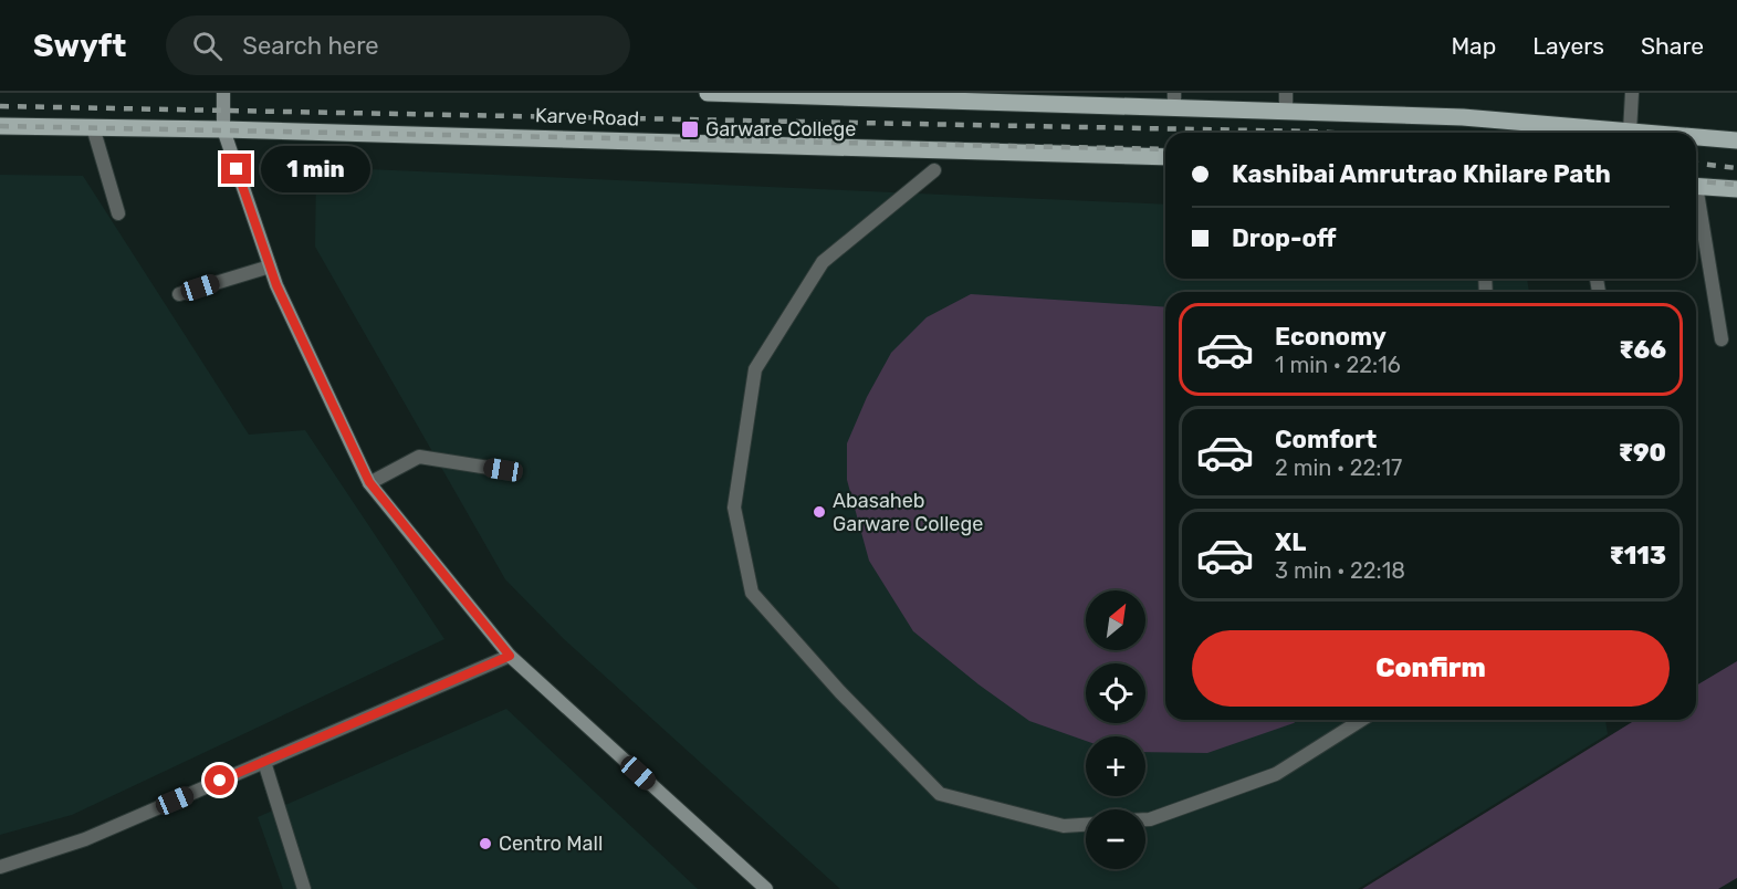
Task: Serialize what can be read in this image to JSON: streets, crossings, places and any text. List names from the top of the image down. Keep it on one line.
{"streets":{"main road":["Karve Road"]},"places":{"transit":["Garware College"],"other":["Abasaheb Garware College","Centro Mall"]},"north":"top right","page":{"header":"Swyft","search":"Search here","nav":["Map","Layers","Share"],"banner":["Kashibai Amrutrao Khilare Path","Drop-off"],"bubble":"1 min","list":[{"name":"Economy","note":"1 min · 22:16","value":"₹66"},{"name":"Comfort","note":"2 min · 22:17","value":"₹90"},{"name":"XL","note":"3 min · 22:18","value":"₹113"}],"map_buttons":["+","−"],"buttons":"Confirm"}}
